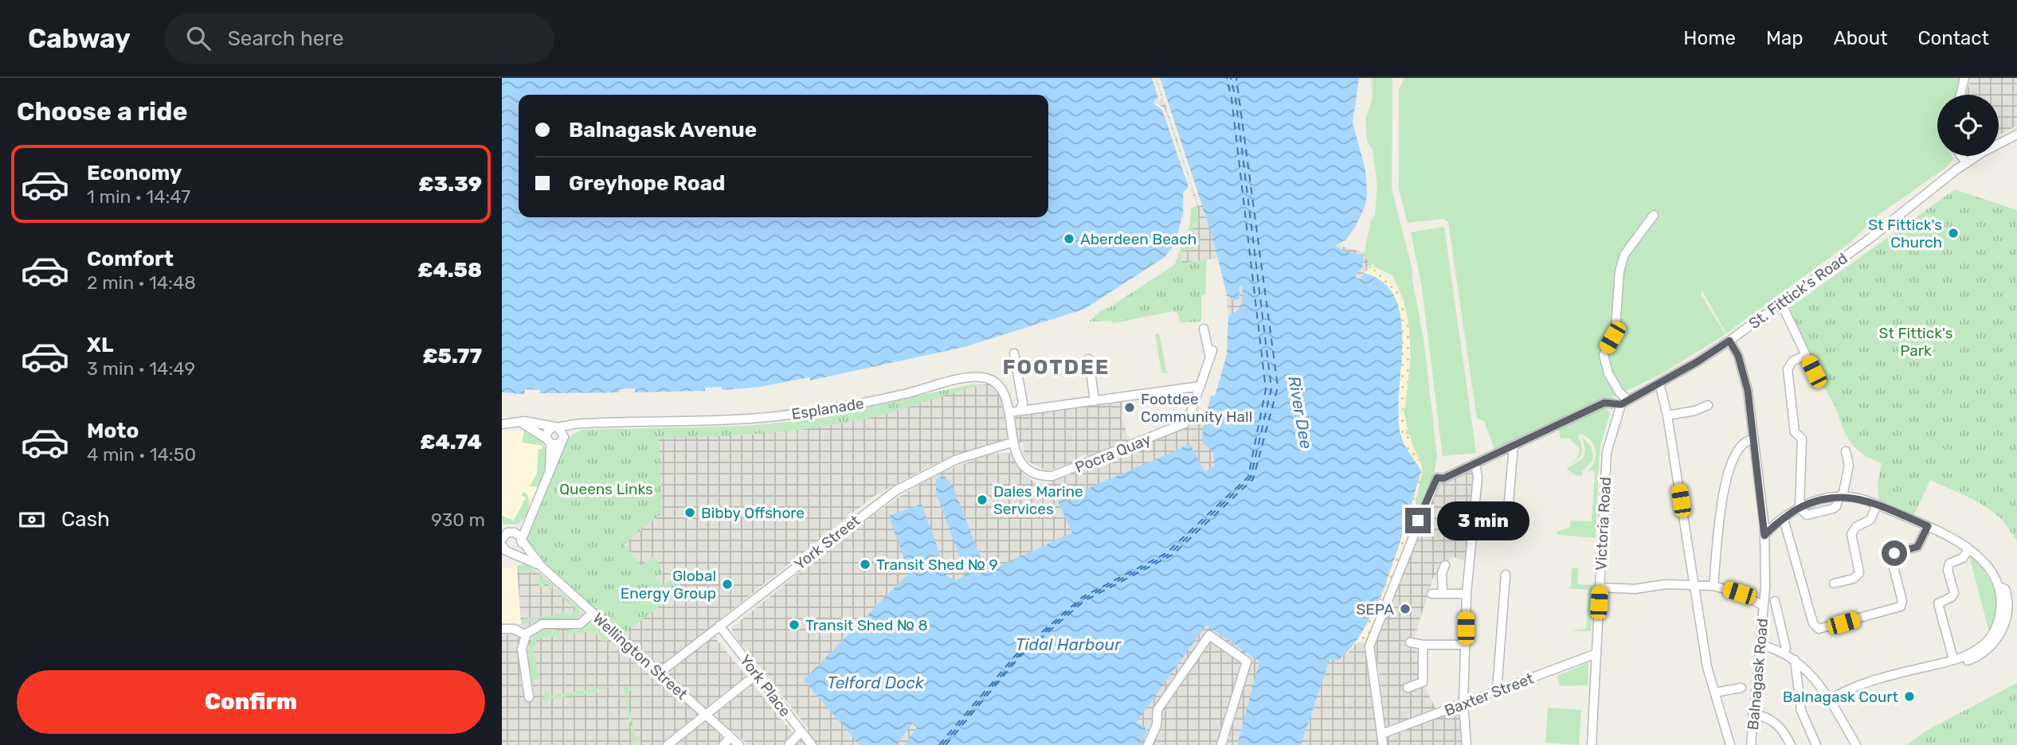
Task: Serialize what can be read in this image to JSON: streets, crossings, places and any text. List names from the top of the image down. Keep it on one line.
{"streets":{"street":["St. Fittick's Road","Esplanade","Pocra Quay","Victoria Road","York Street","Wellington Street","Balnagask Road","York Place","Baxter Street"]},"crossings":[["St. Fittick's Road","Victoria Road"],["St. Fittick's Road","Balnagask Road"],["St. Fittick's Road","Baxter Street"],["Esplanade","Pocra Quay"],["Esplanade","York Street"],["Pocra Quay","York Street"],["Victoria Road","Baxter Street"],["York Street","Wellington Street"],["York Street","York Place"]],"districts":["FOOTDEE"],"water":["River Dee","Tidal Harbour","Telford Dock"],"parks":["St Fittick's Park","Queens Links"],"places":["St Fittick's Church","Aberdeen Beach","Footdee Community Hall","Dales Marine Services","Bibby Offshore","Transit Shed № 9","Global Energy Group","SEPA","Transit Shed № 8","Balnagask Court"],"page":{"header":"Cabway","search":"Search here","nav":["Home","Map","About","Contact"],"heading":"Choose a ride","banner":["Balnagask Avenue","Greyhope Road"],"list":[{"name":"Economy","note":"1 min · 14:47","value":"£3.39"},{"name":"Comfort","note":"2 min · 14:48","value":"£4.58"},{"name":"XL","note":"3 min · 14:49","value":"£5.77"},{"name":"Moto","note":"4 min · 14:50","value":"£4.74"}],"pay":["Cash","930 m"],"bubble":"3 min","buttons":"Confirm"}}
